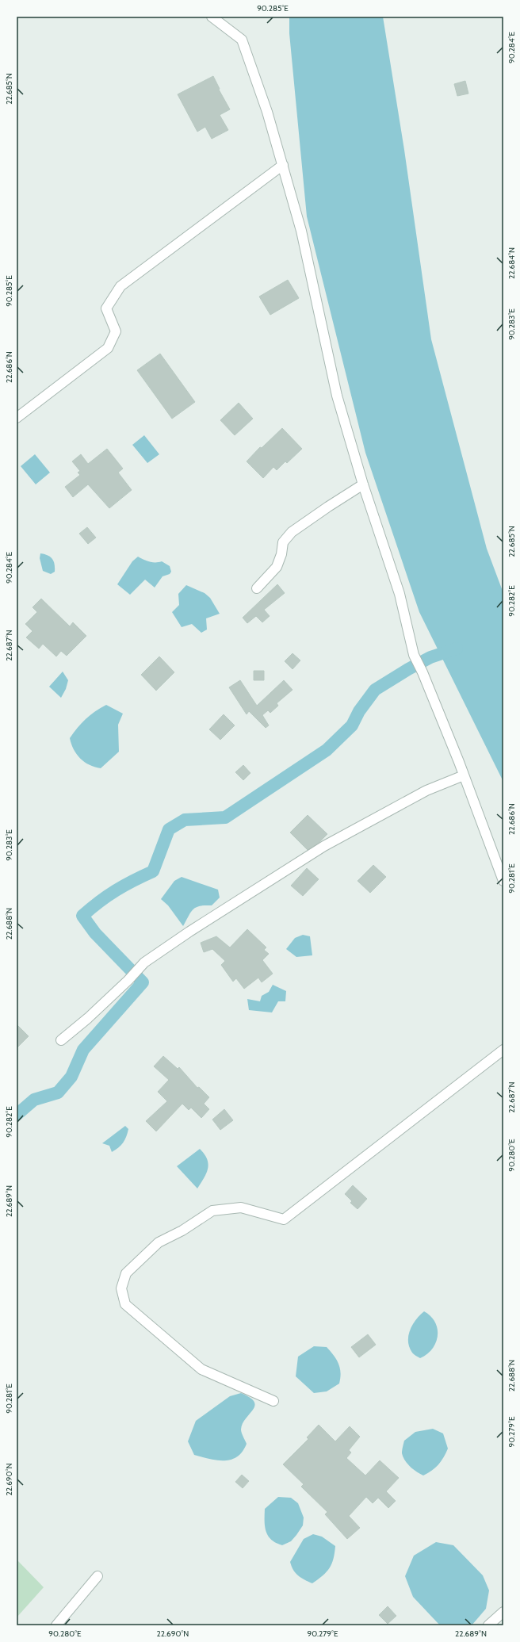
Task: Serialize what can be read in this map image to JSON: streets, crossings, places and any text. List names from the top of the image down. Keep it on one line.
{"coordinates":["90.285°E","90.284°E","22.685°N","22.684°N","90.283°E","22.686°N","90.282°E","22.687°N","90.281°E","22.688°N","90.280°E","22.689°N","90.279°E","22.690°N"]}
